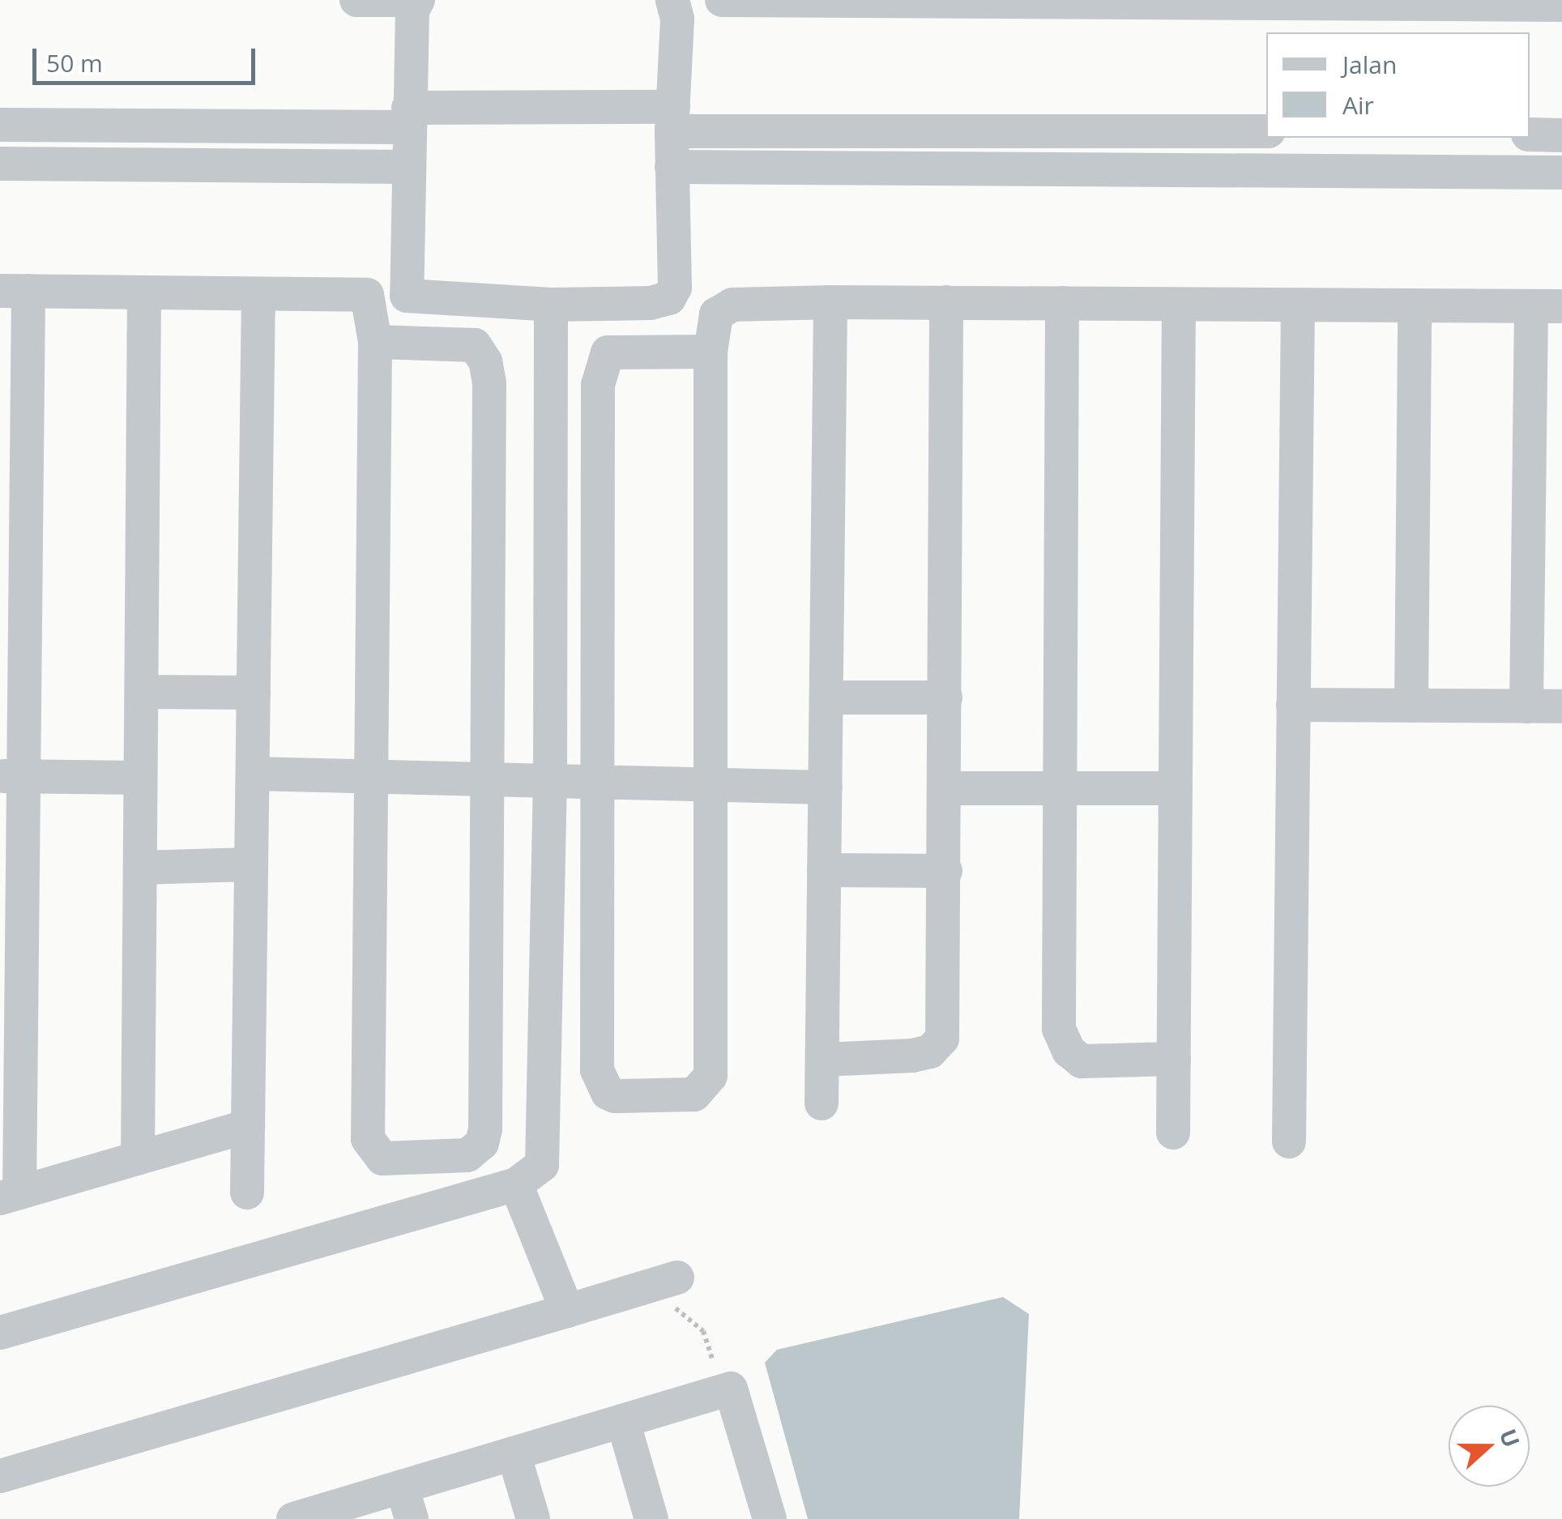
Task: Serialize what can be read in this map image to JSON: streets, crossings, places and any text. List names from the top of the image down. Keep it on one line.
{"legend":["Jalan","Air"],"scale_bar":"50 m","north":"right"}
